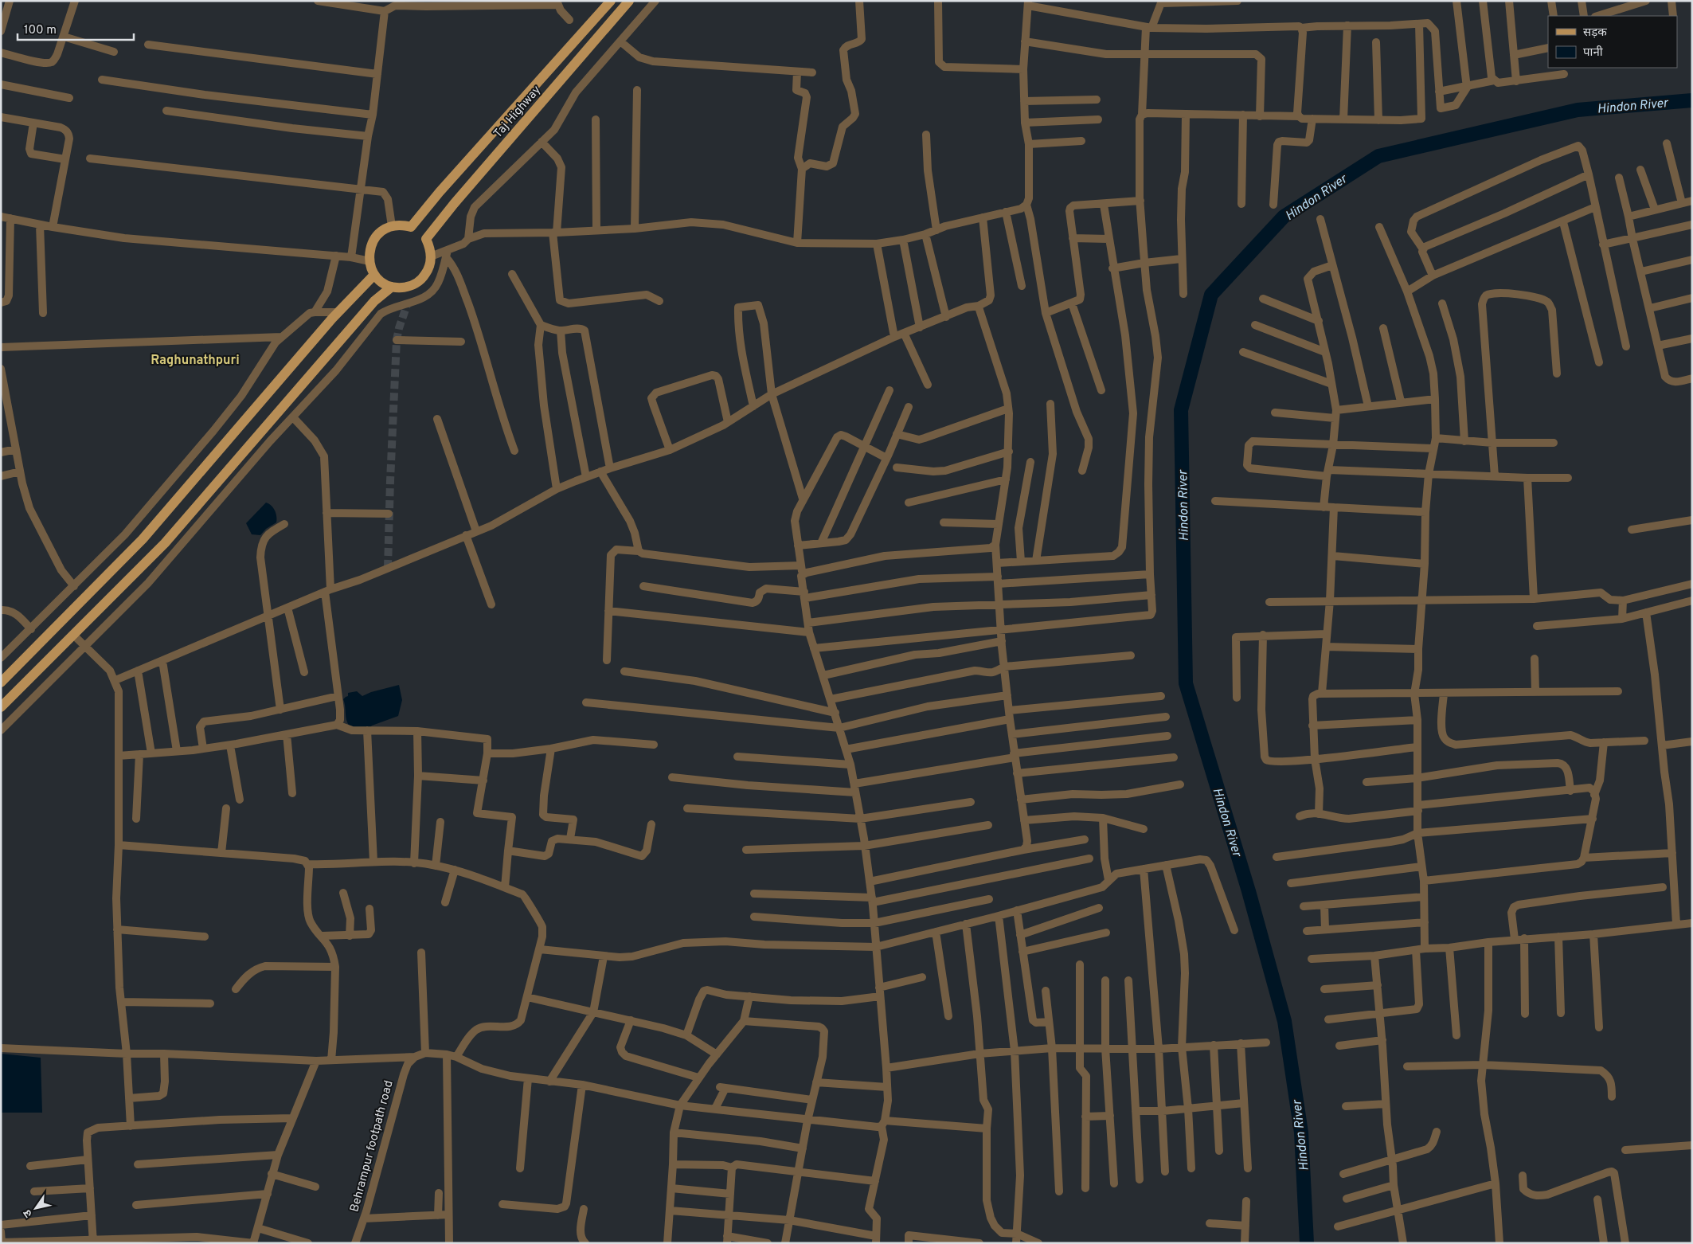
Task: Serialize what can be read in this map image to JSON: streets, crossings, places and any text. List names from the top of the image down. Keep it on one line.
{"streets":{"main road":["Taj Highway"],"street":["Behrampur footpath road"]},"districts":["Raghunathpuri"],"water":["Hindon River"],"legend":["सड़क","पानी"],"scale_bar":"100 m","north":"bottom left"}
